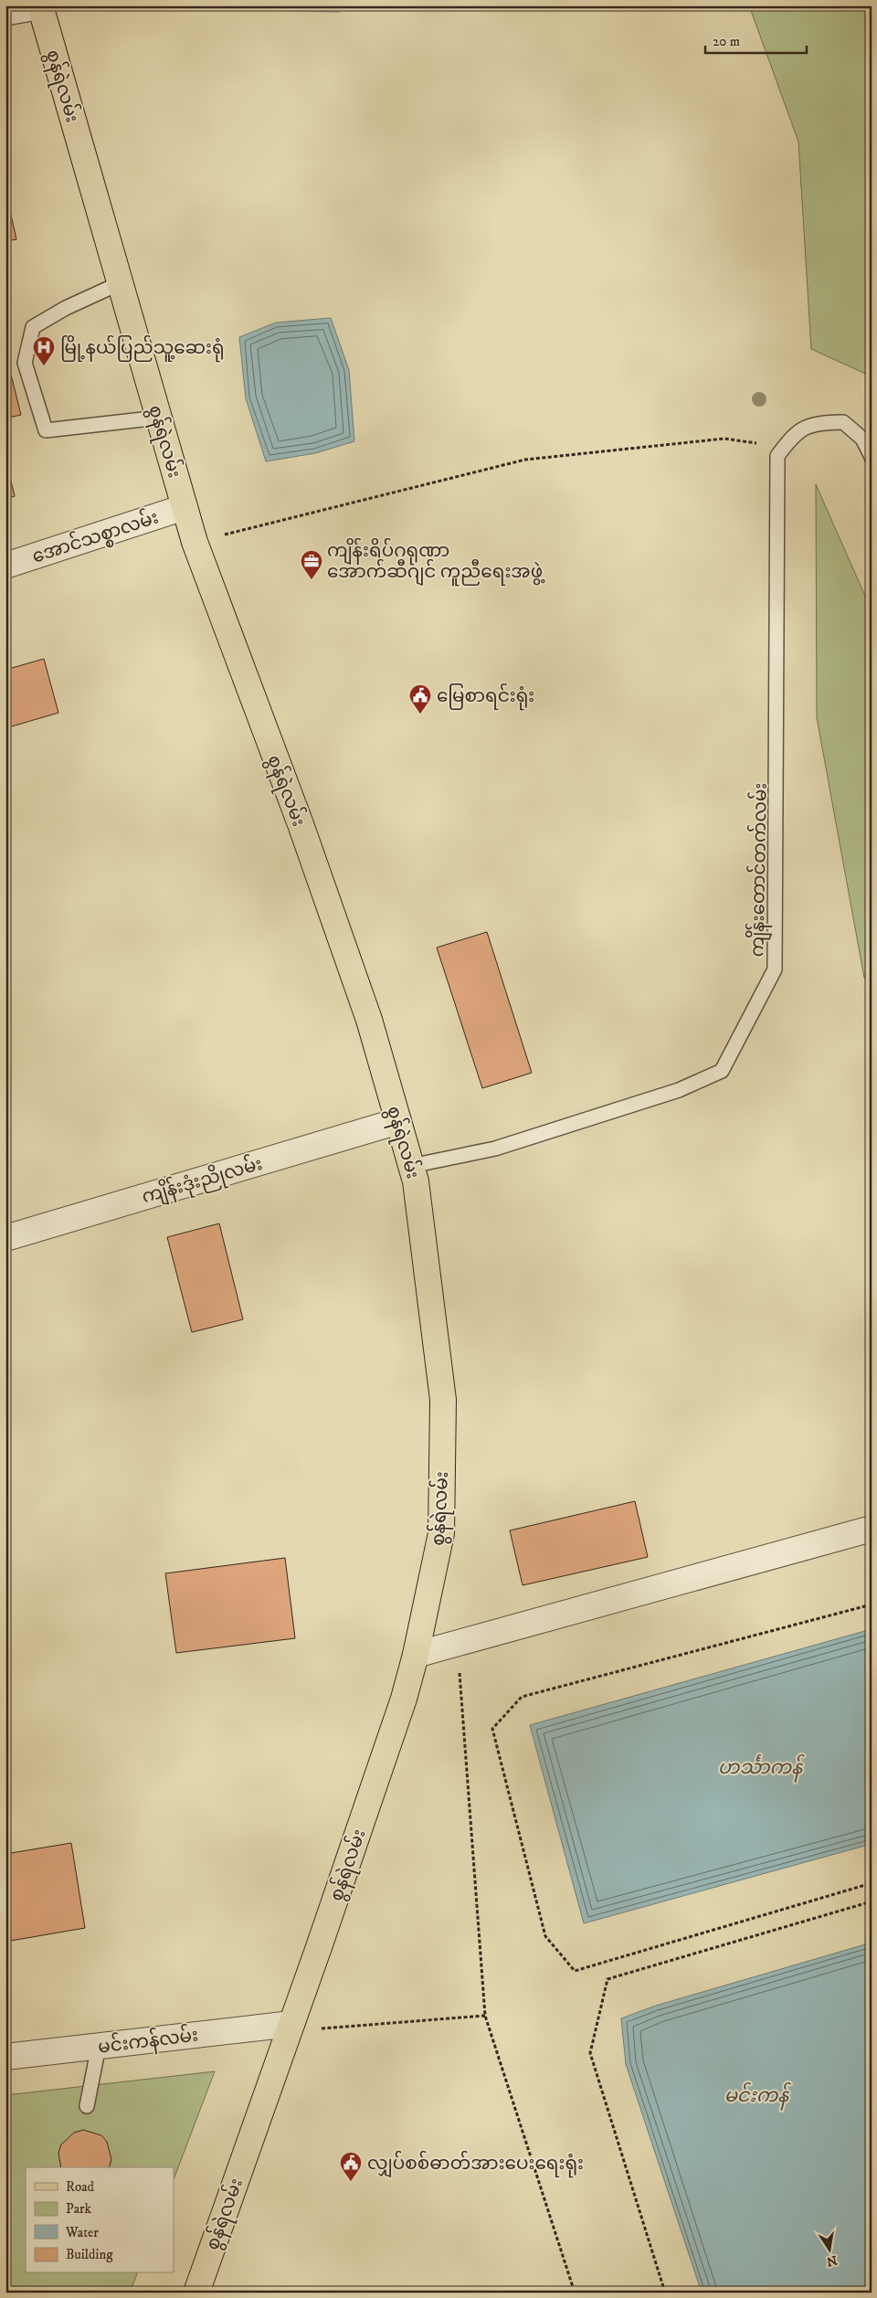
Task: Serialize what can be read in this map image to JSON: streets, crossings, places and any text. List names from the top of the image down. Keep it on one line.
{"streets":{"main road":["စွန်ရဲလမ်း"],"street":["အောင်သစ္စာလမ်း","ကျိန်းဒုံးညိုလမ်း","မင်းကန်လမ်း"],"lane":["ကျိန်းတောင်တက်လမ်း"]},"crossings":[["စွန်ရဲလမ်း","အောင်သစ္စာလမ်း"],["စွန်ရဲလမ်း","ကျိန်းတောင်တက်လမ်း"],["စွန်ရဲလမ်း","ကျိန်းဒုံးညိုလမ်း"],["စွန်ရဲလမ်း","မင်းကန်လမ်း"]],"water":["ဟင်္သာကန်","မင်းကန်"],"places":{"hospital":["မြို့နယ်ပြည်သူ့ဆေးရုံ"],"office":["ကျိန်းရိပ်ဂရုဏာ အောက်ဆီဂျင် ကူညီရေးအဖွဲ့"],"public building":["မြေစာရင်းရုံး","လျှပ်စစ်ဓာတ်အားပေးရေးရုံး"]},"legend":["Road","Park","Water","Building"],"scale_bar":"20 m","north":"bottom"}
